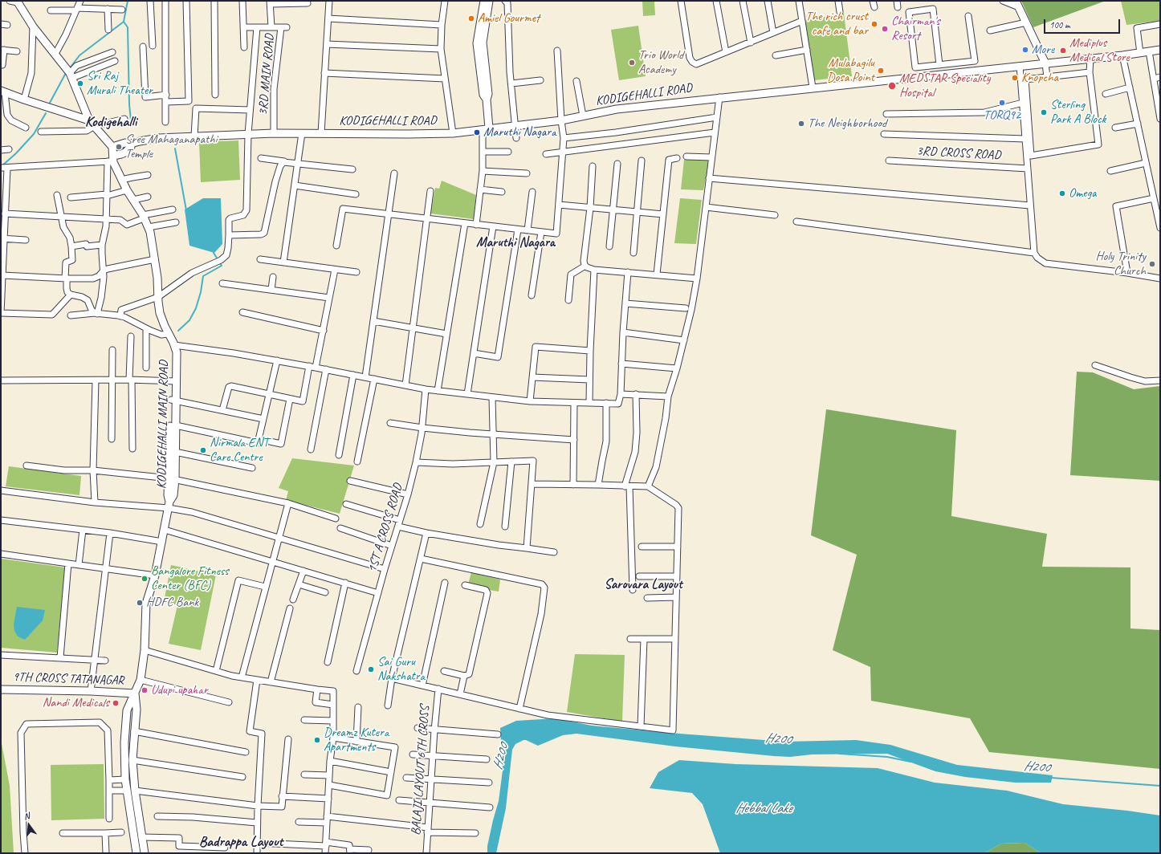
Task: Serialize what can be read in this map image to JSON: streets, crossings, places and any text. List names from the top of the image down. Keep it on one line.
{"streets":{"street":["3RD MAIN ROAD","KODIGEHALLI ROAD","3RD CROSS ROAD","KODIGEHALLI MAIN ROAD","1ST A CROSS ROAD","9TH CROSS TATANAGAR","BALAJI LAYOUT 6TH CROSS"]},"crossings":[["3RD MAIN ROAD","KODIGEHALLI ROAD"],["KODIGEHALLI ROAD","KODIGEHALLI MAIN ROAD"],["KODIGEHALLI MAIN ROAD","9TH CROSS TATANAGAR"]],"districts":["Kodigehalli","Maruthi Nagara","Sarovara Layout","Badrappa Layout"],"water":["H200","Hebbal Lake"],"places":["Amiel Gourmet","The rich crust cafe and bar","Chairman's Resort","More","Mediplus Medical Store","Trio World Academy","Mulabagilu Dosa Point","Knopcha","Sri Raj Murali Theater","MEDSTAR Speciality Hospital","TORQ92","Sterling Park A Block","The Neighborhood","Maruthi Nagara","Sree Mahaganapathi Temple","Omega","Holy Trinity Church","Nirmala ENT Care Centre","Bangalore Fitness Center (BFC)","HDFC Bank","Sai Guru Nakshatra","Udupi upahar","Nandi Medicals","Dreamz Kutera Apartments"],"scale_bar":"100 m","north":"top"}
